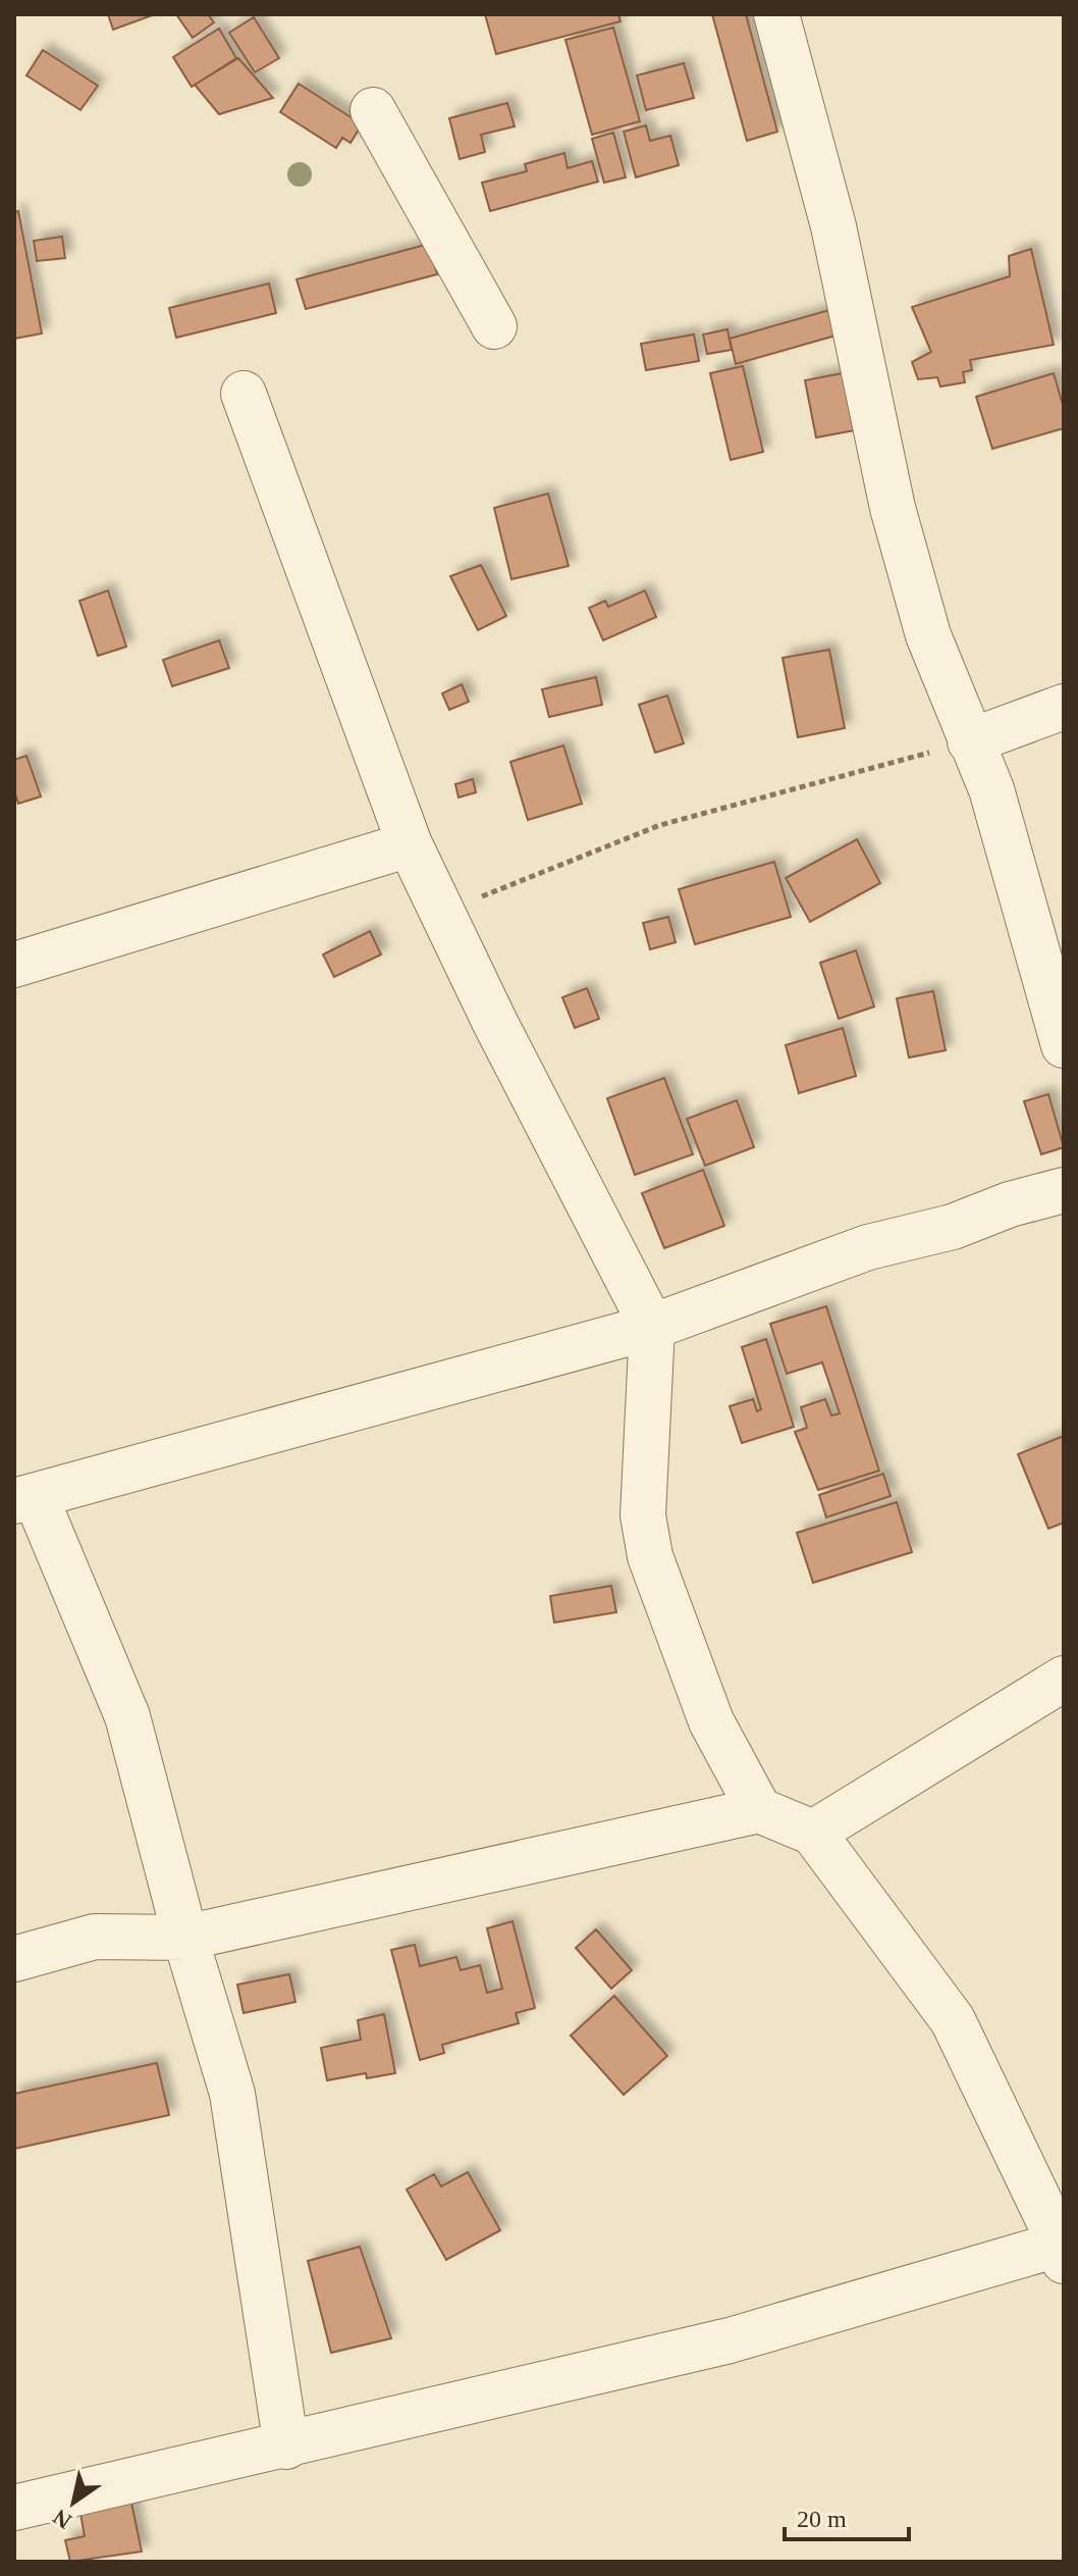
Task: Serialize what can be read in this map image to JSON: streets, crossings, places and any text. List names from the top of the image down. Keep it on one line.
{"scale_bar":"20 m","north":"bottom left"}
